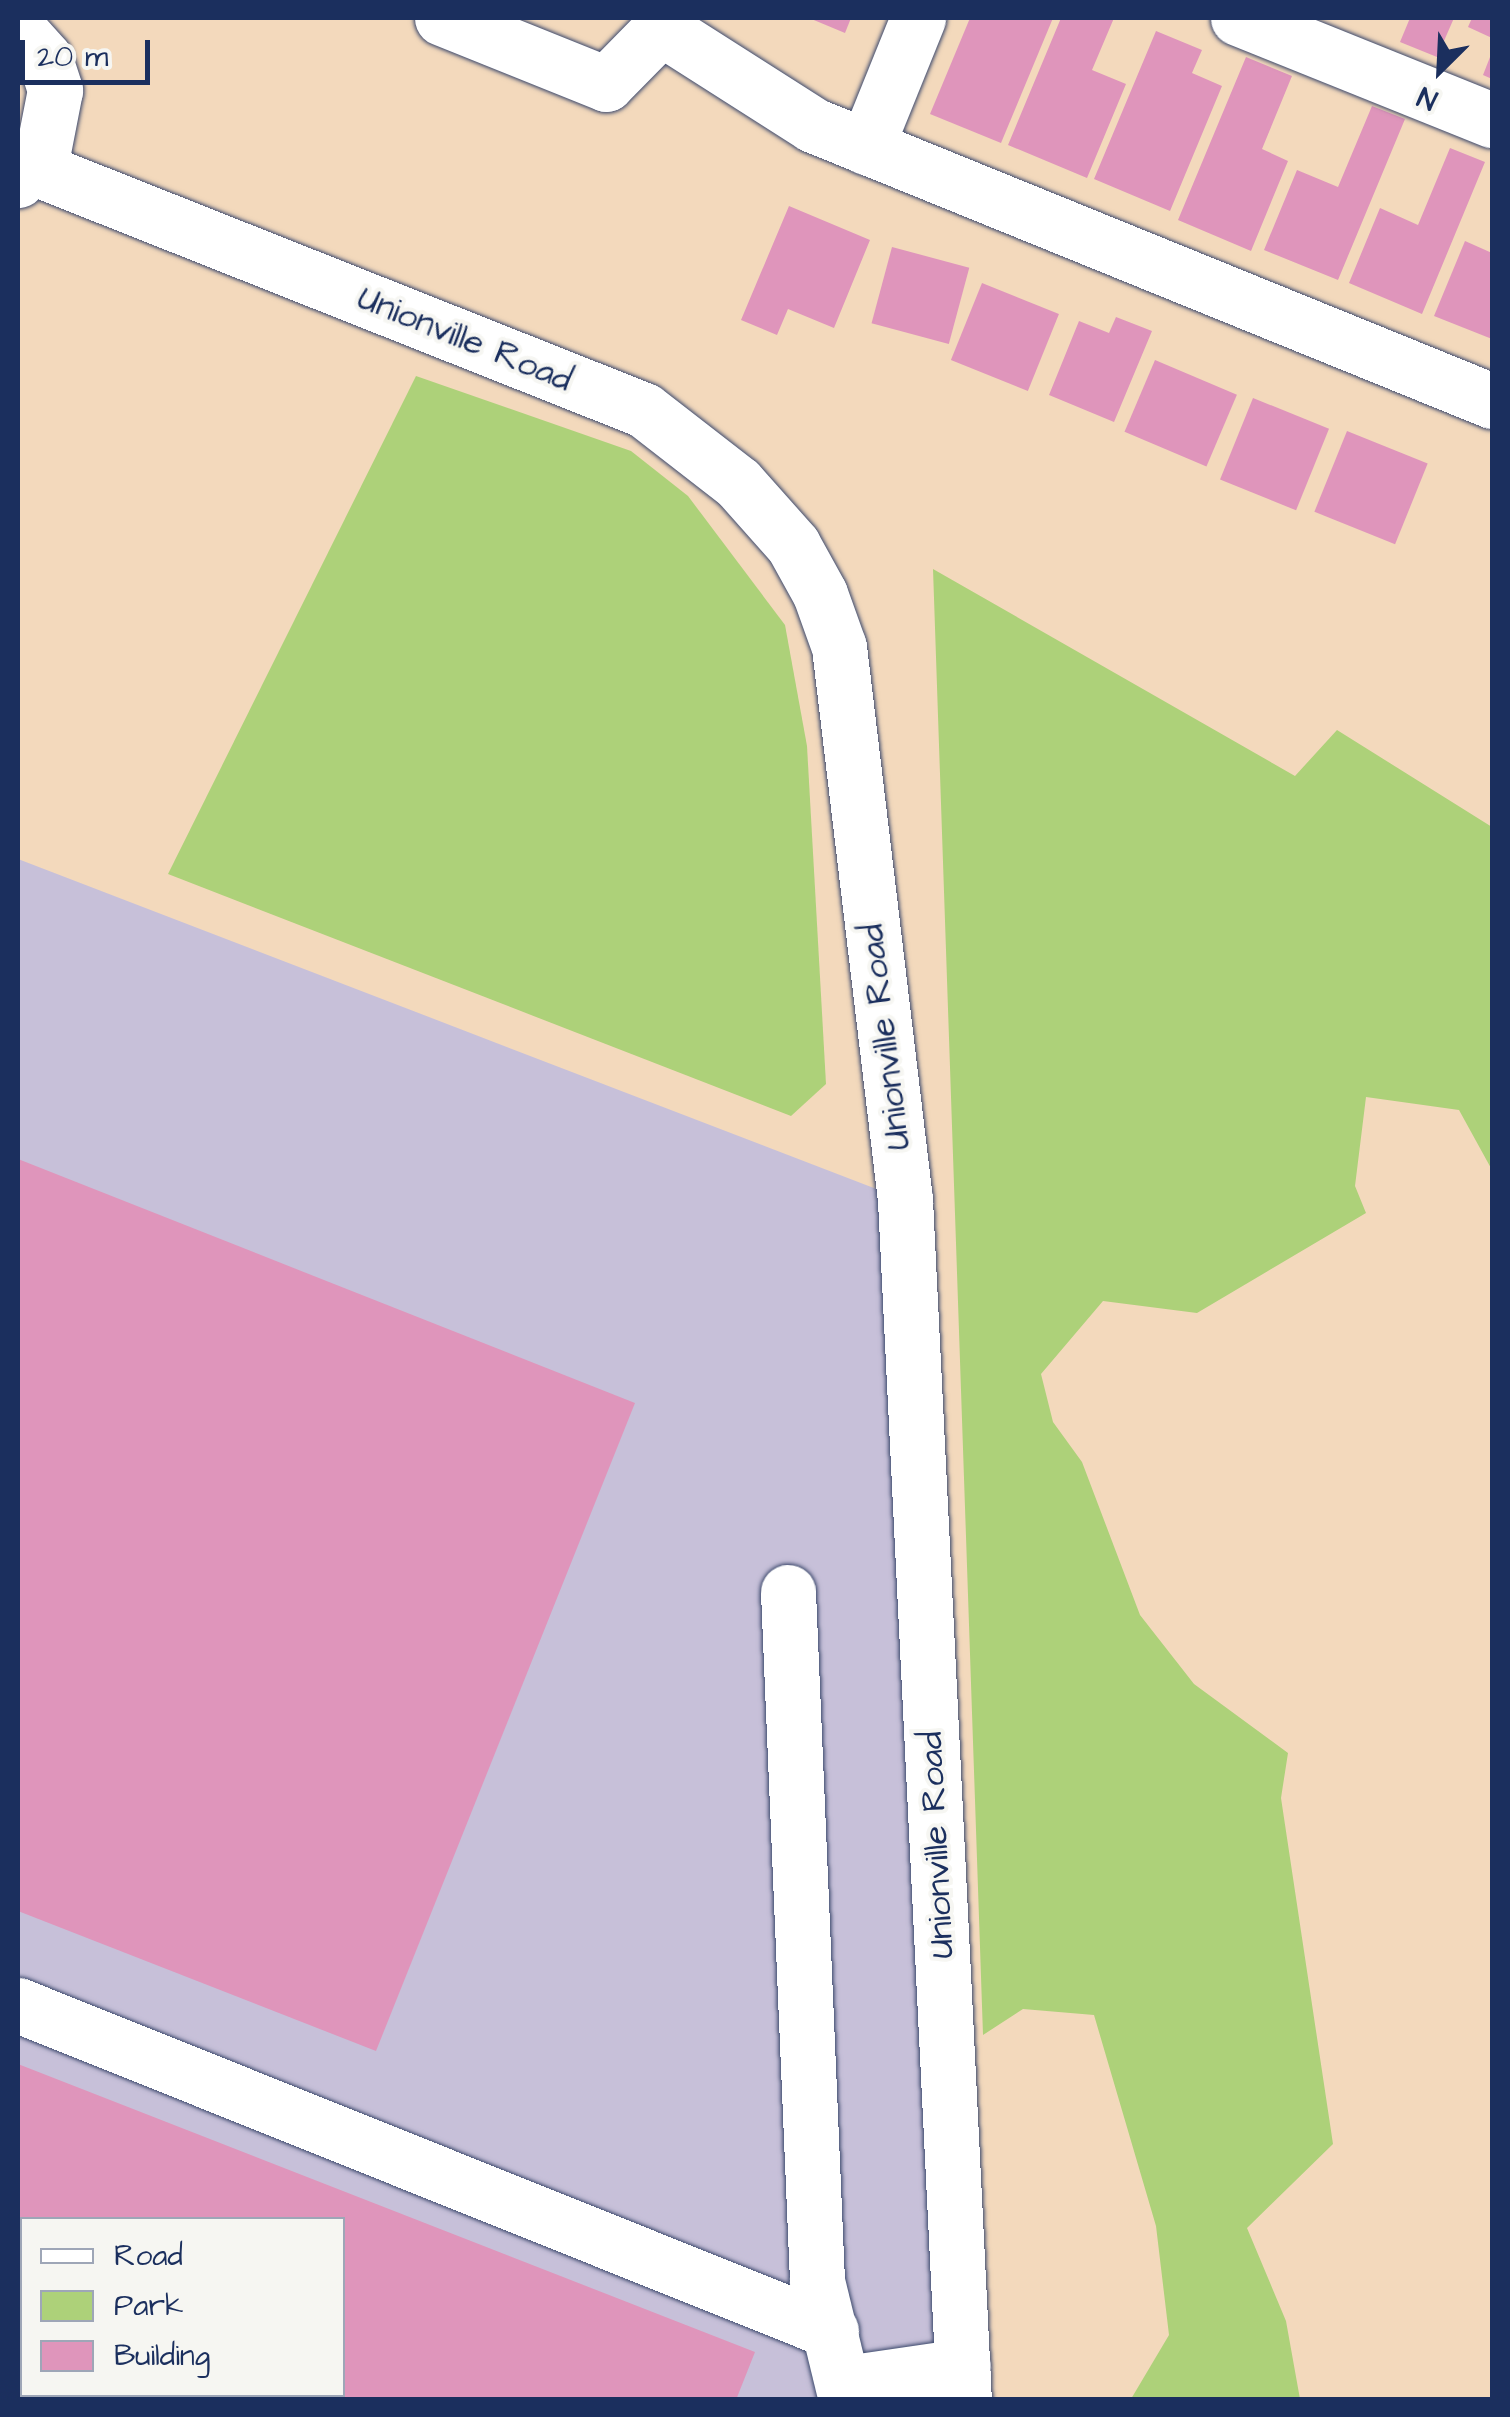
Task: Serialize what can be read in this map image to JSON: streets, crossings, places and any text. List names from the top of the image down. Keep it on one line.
{"streets":{"street":["Unionville Road"]},"legend":["Road","Park","Building"],"scale_bar":"20 m","north":"bottom left"}
